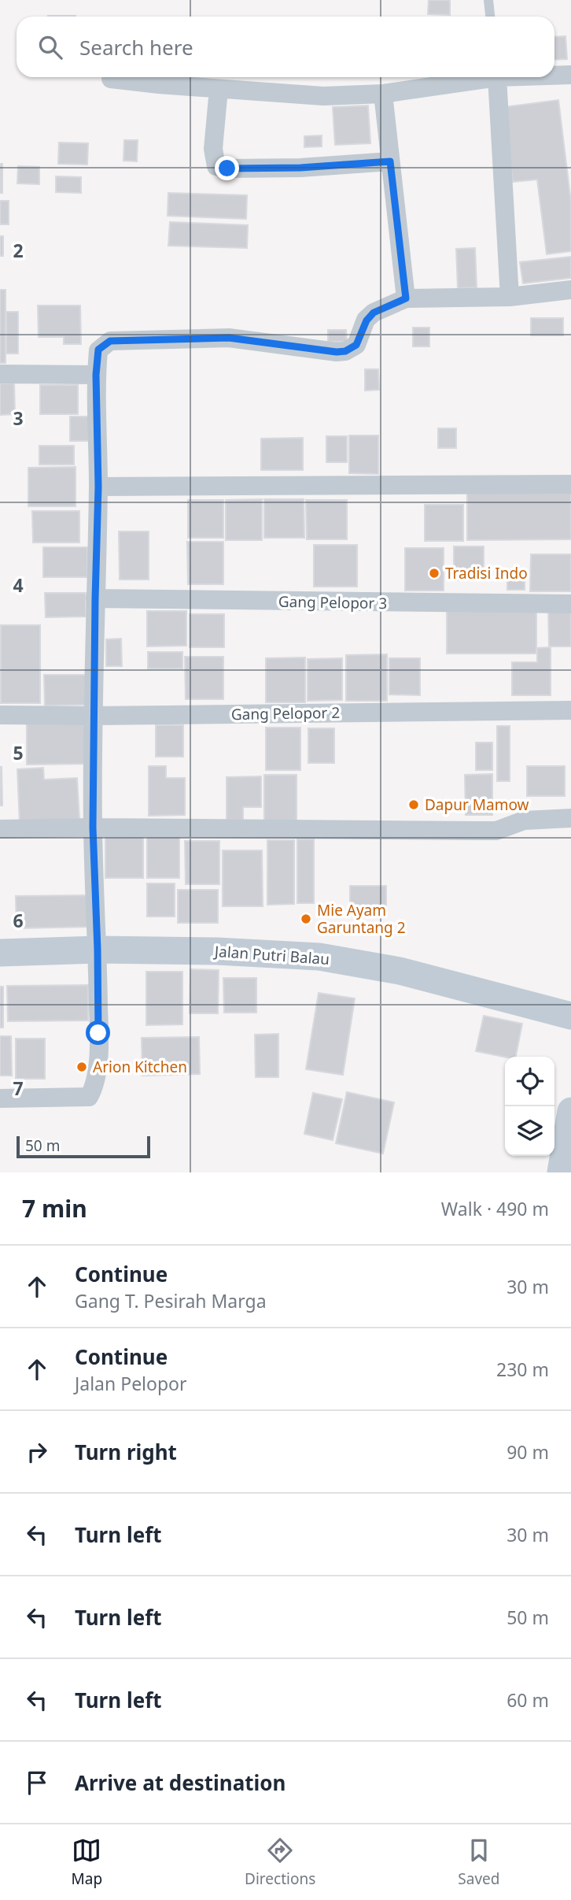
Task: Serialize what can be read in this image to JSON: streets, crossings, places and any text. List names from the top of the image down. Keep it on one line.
{"streets":{"main road":["Jalan Putri Balau"],"street":["Gang Pelopor 3","Gang Pelopor 2"]},"places":["Tradisi Indo","Dapur Mamow","Mie Ayam Garuntang 2","Arion Kitchen"],"scale_bar":"50 m","page":{"search":"Search here","scale":"50 m","heading":["7 min","Walk · 490 m"],"list":[["Continue","Gang T. Pesirah Marga","30 m"],["Continue","Jalan Pelopor","230 m"],["Turn right","90 m"],["Turn left","30 m"],["Turn left","50 m"],["Turn left","60 m"],"Arrive at destination"],"nav":["Map","Directions","Saved"]},"grid":{"rows":["2","3","4","5","6","7"]}}
